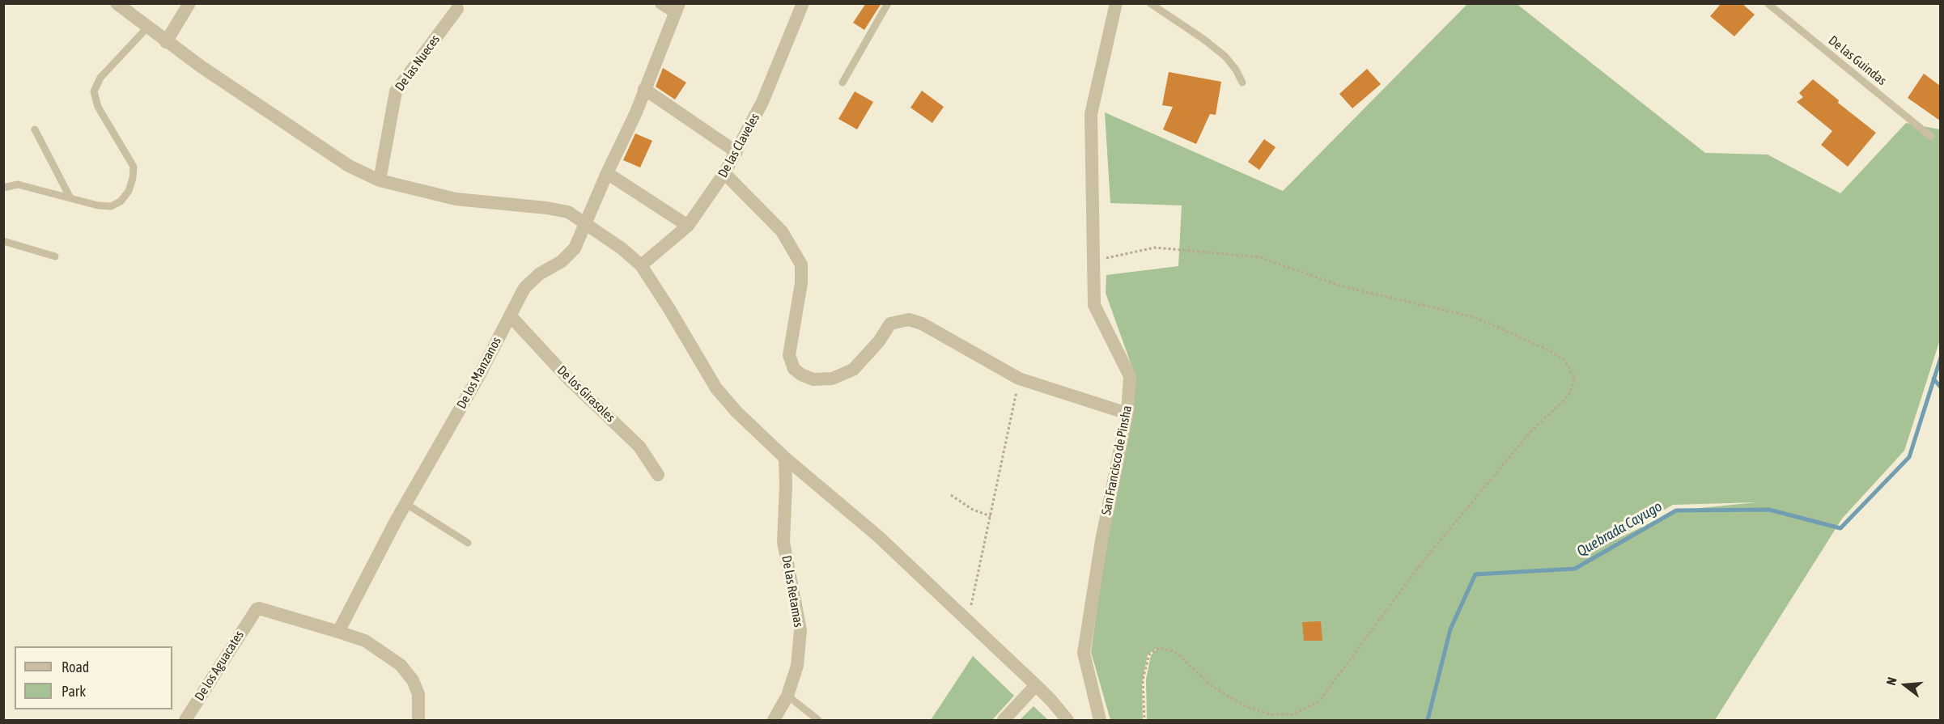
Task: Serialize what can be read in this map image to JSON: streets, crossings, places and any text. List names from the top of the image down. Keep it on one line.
{"streets":{"street":["De las Nueces","De las Claveles","De los Manzanos","De los Girasoles","San Francisco de Pinsha","De las Retamas","De los Aguacates"],"lane":["De las Guindas"]},"crossings":[["De los Manzanos","De los Girasoles"],["De los Manzanos","De los Aguacates"]],"water":["Quebrada Cayugo"],"legend":["Road","Park"],"north":"left"}
